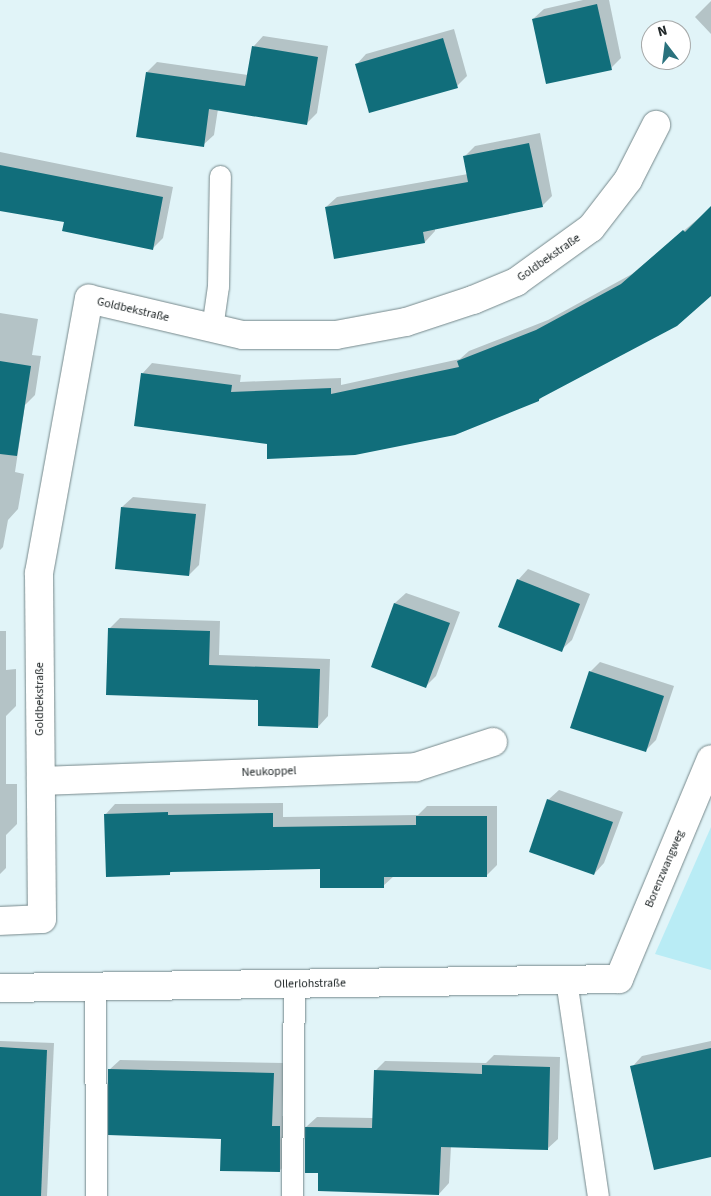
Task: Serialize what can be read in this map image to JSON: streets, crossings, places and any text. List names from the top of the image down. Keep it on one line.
{"streets":{"street":["Goldbekstraße","Neukoppel","Borenzwangweg","Ollerlohstraße"]},"crossings":[["Goldbekstraße","Neukoppel"],["Borenzwangweg","Ollerlohstraße"]],"north":"top"}
